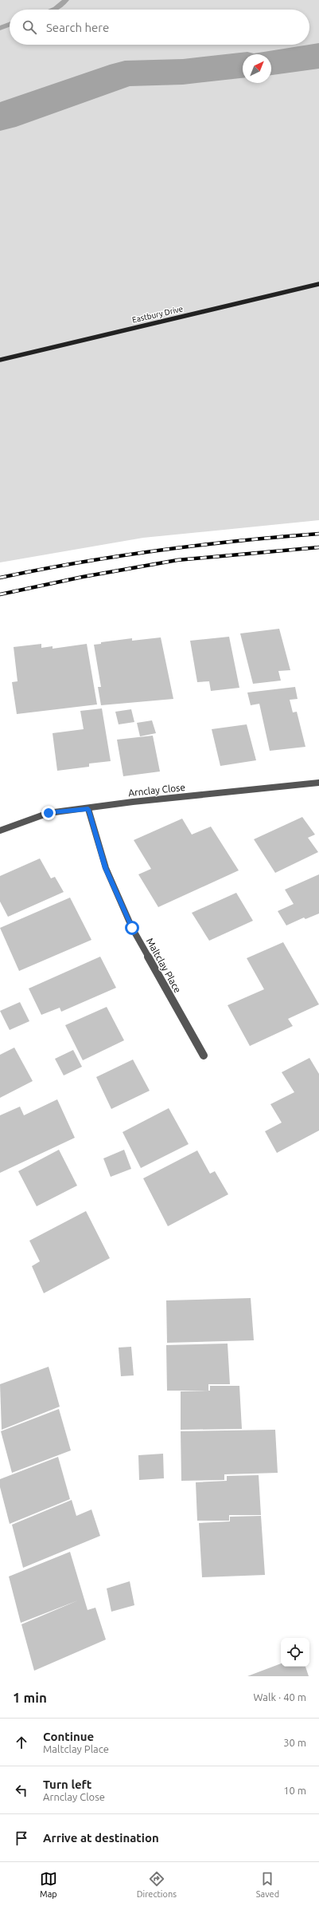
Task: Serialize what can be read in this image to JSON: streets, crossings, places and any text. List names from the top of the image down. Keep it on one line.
{"streets":{"street":["Eastbury Drive","Arnclay Close","Maltclay Place"]},"crossings":[["Arnclay Close","Maltclay Place"]],"north":"top right","page":{"search":"Search here","heading":["1 min","Walk · 40 m"],"list":[["Continue","Maltclay Place","30 m"],["Turn left","Arnclay Close","10 m"],"Arrive at destination"],"nav":["Map","Directions","Saved"]}}
